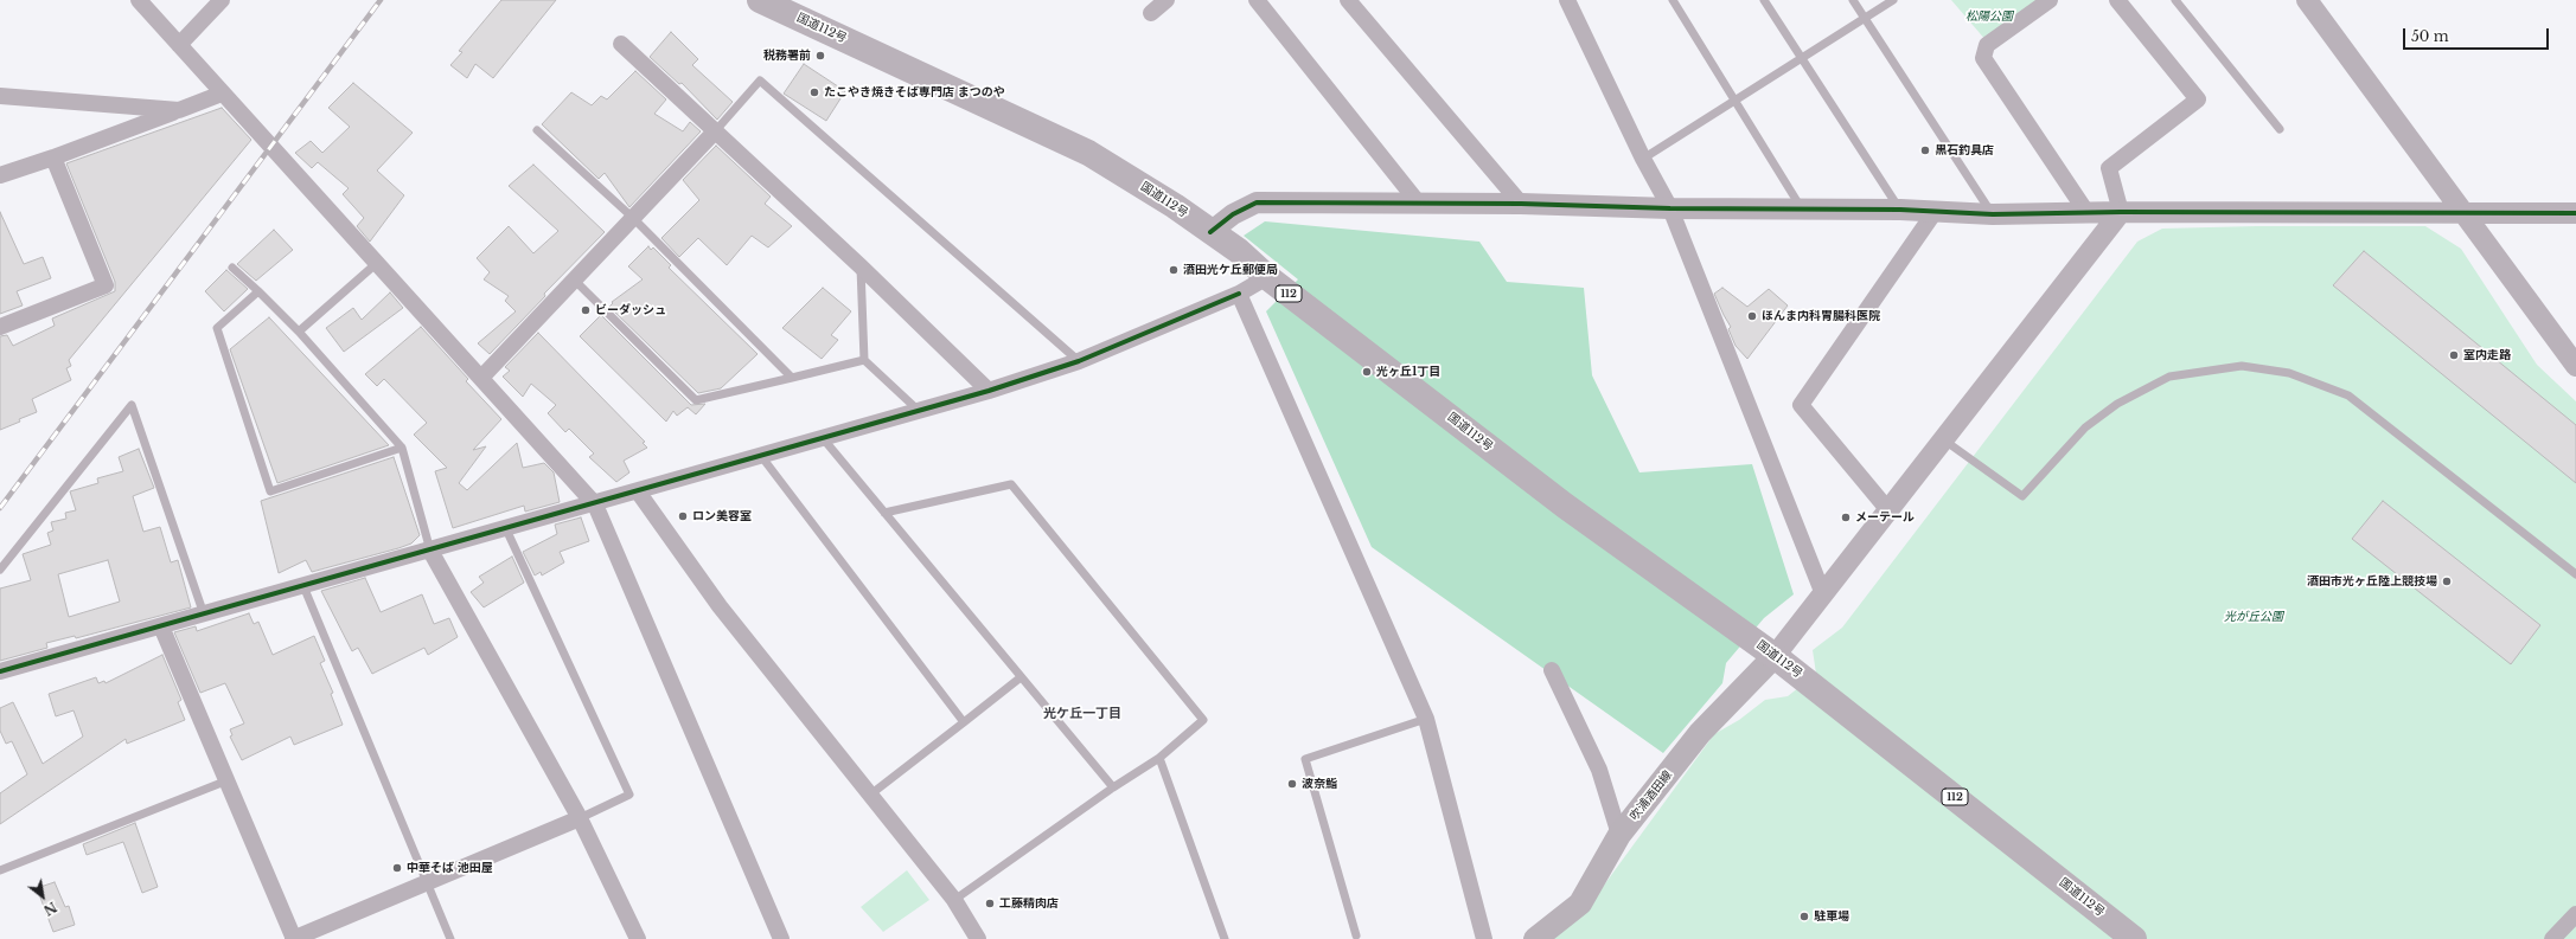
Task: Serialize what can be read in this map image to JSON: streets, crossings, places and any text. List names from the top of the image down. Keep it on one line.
{"streets":{"highway":["国道112号","112"],"main road":["吹浦酒田線"]},"crossings":[["国道112号","吹浦酒田線"]],"districts":["光ケ丘一丁目"],"parks":["松陽公園","光が丘公園"],"places":["税務署前","たこやき焼きそば専門店 まつのや","黒石釣具店","酒田光ケ丘郵便局","ビーダッシュ","ほんま内科胃腸科医院","室内走路","光ヶ丘1丁目","ロン美容室","メーテール","酒田市光ヶ丘陸上競技場","波奈鮨","中華そば 池田屋","工藤精肉店","駐車場"],"scale_bar":"50 m","north":"bottom right"}
